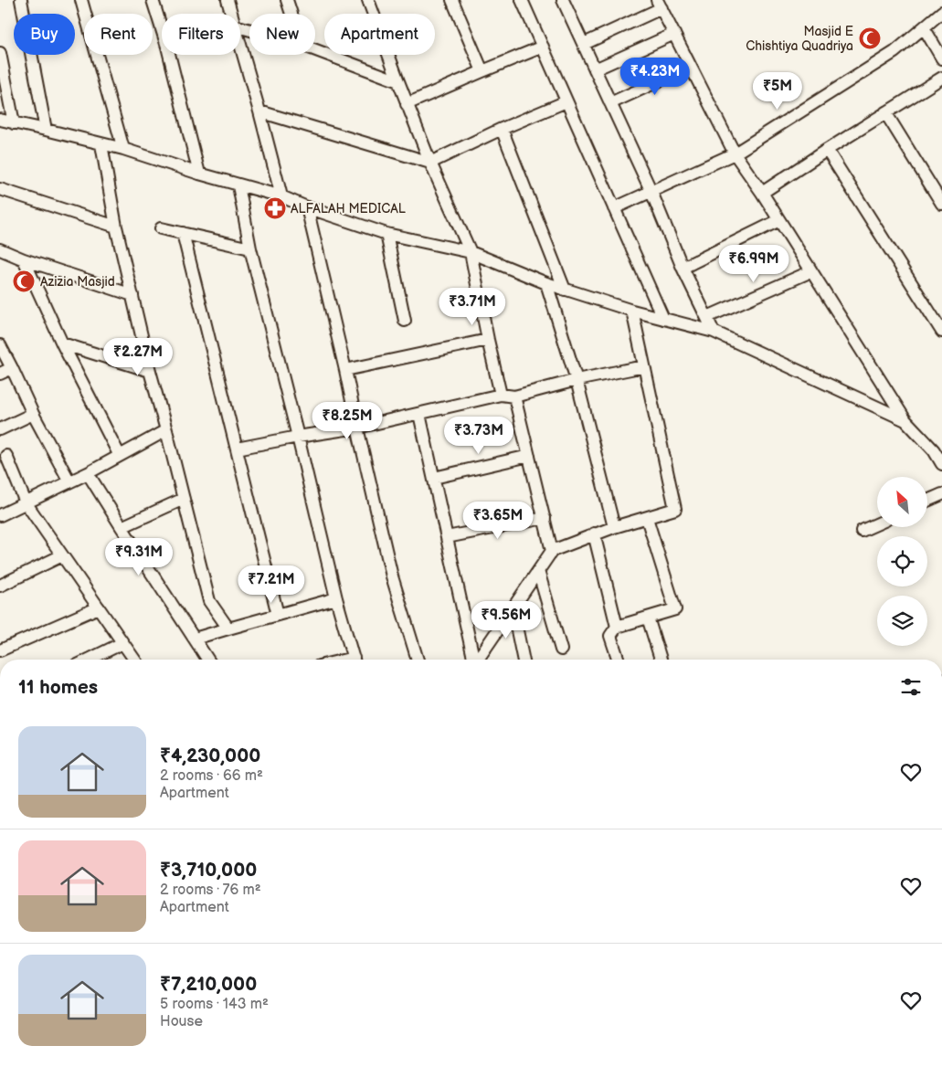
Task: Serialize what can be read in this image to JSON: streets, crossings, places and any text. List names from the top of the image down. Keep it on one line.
{"places":{"mosque":["Masjid E Chishtiya Quadriya","Azizia Masjid"],"pharmacy":["ALFALAH MEDICAL"]},"north":"top left","page":{"chip":["Buy","Rent","Filters","New","Apartment"],"price":["₹4.23M","₹5M","₹6.99M","₹3.71M","₹2.27M","₹8.25M","₹3.73M","₹3.65M","₹9.31M","₹7.21M","₹9.56M"],"heading":"11 homes","list":[{"name":"₹4,230,000","note":"2 rooms · 66 m² · Apartment"},{"name":"₹3,710,000","note":"2 rooms · 76 m² · Apartment"},{"name":"₹7,210,000","note":"5 rooms · 143 m² · House"}]}}
